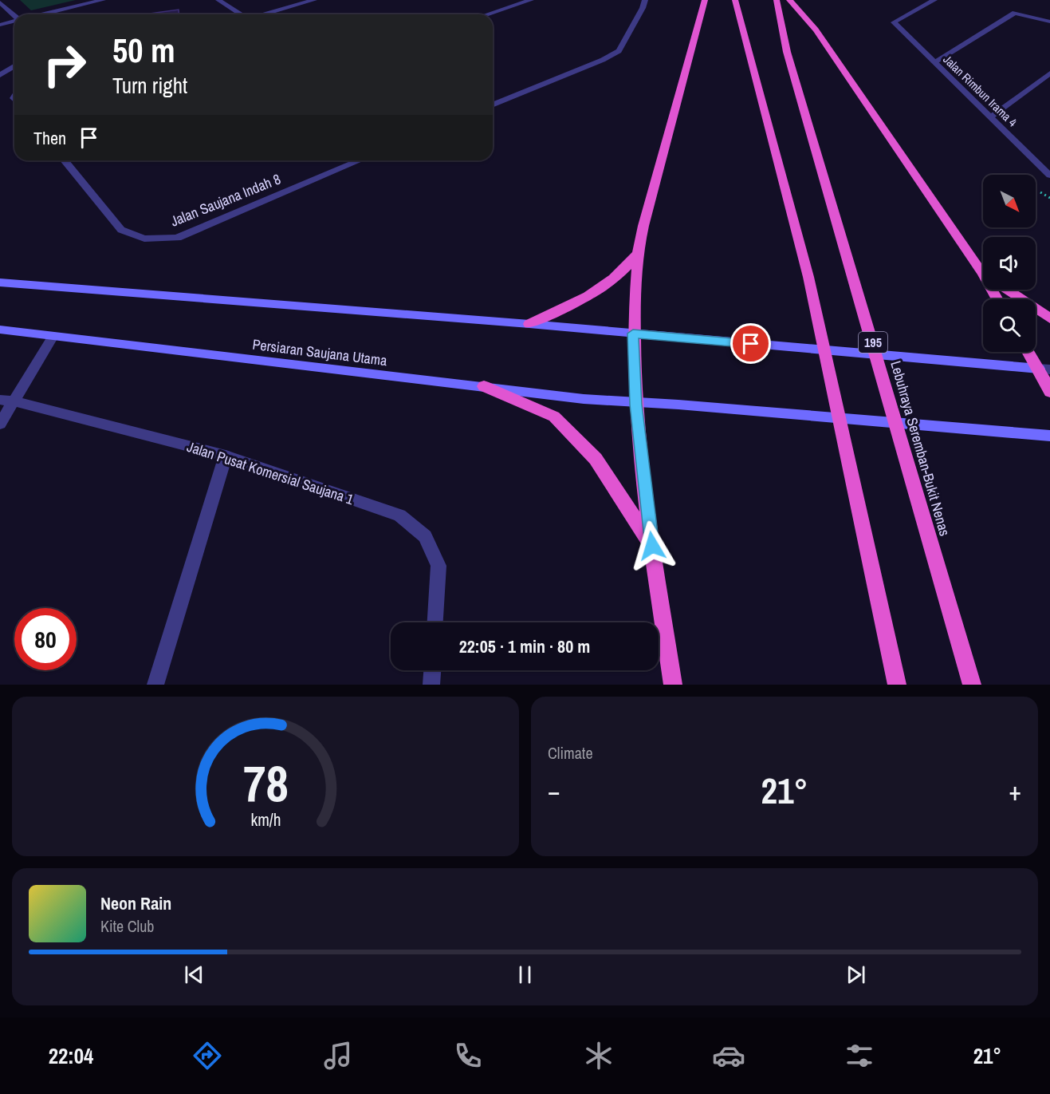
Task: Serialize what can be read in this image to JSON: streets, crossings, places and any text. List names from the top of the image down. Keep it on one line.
{"streets":{"highway":["195","Lebuhraya Seremban-Bukit Nenas"],"main road":["Persiaran Saujana Utama"],"street":["Jalan Rimbun Irama 4","Jalan Saujana Indah 8","Jalan Pusat Komersial Saujana 1"]},"north":"bottom right","page":{"turn":["50 m","Turn right"],"then":"Then","limit":"80","trip":"22:05 · 1 min · 80 m","tile":"Climate","heat":["−","21°","+"],"song":["Neon Rain","Kite Club"],"tabs":["22:04","21°"],"gauge":["78","km/h"]}}
